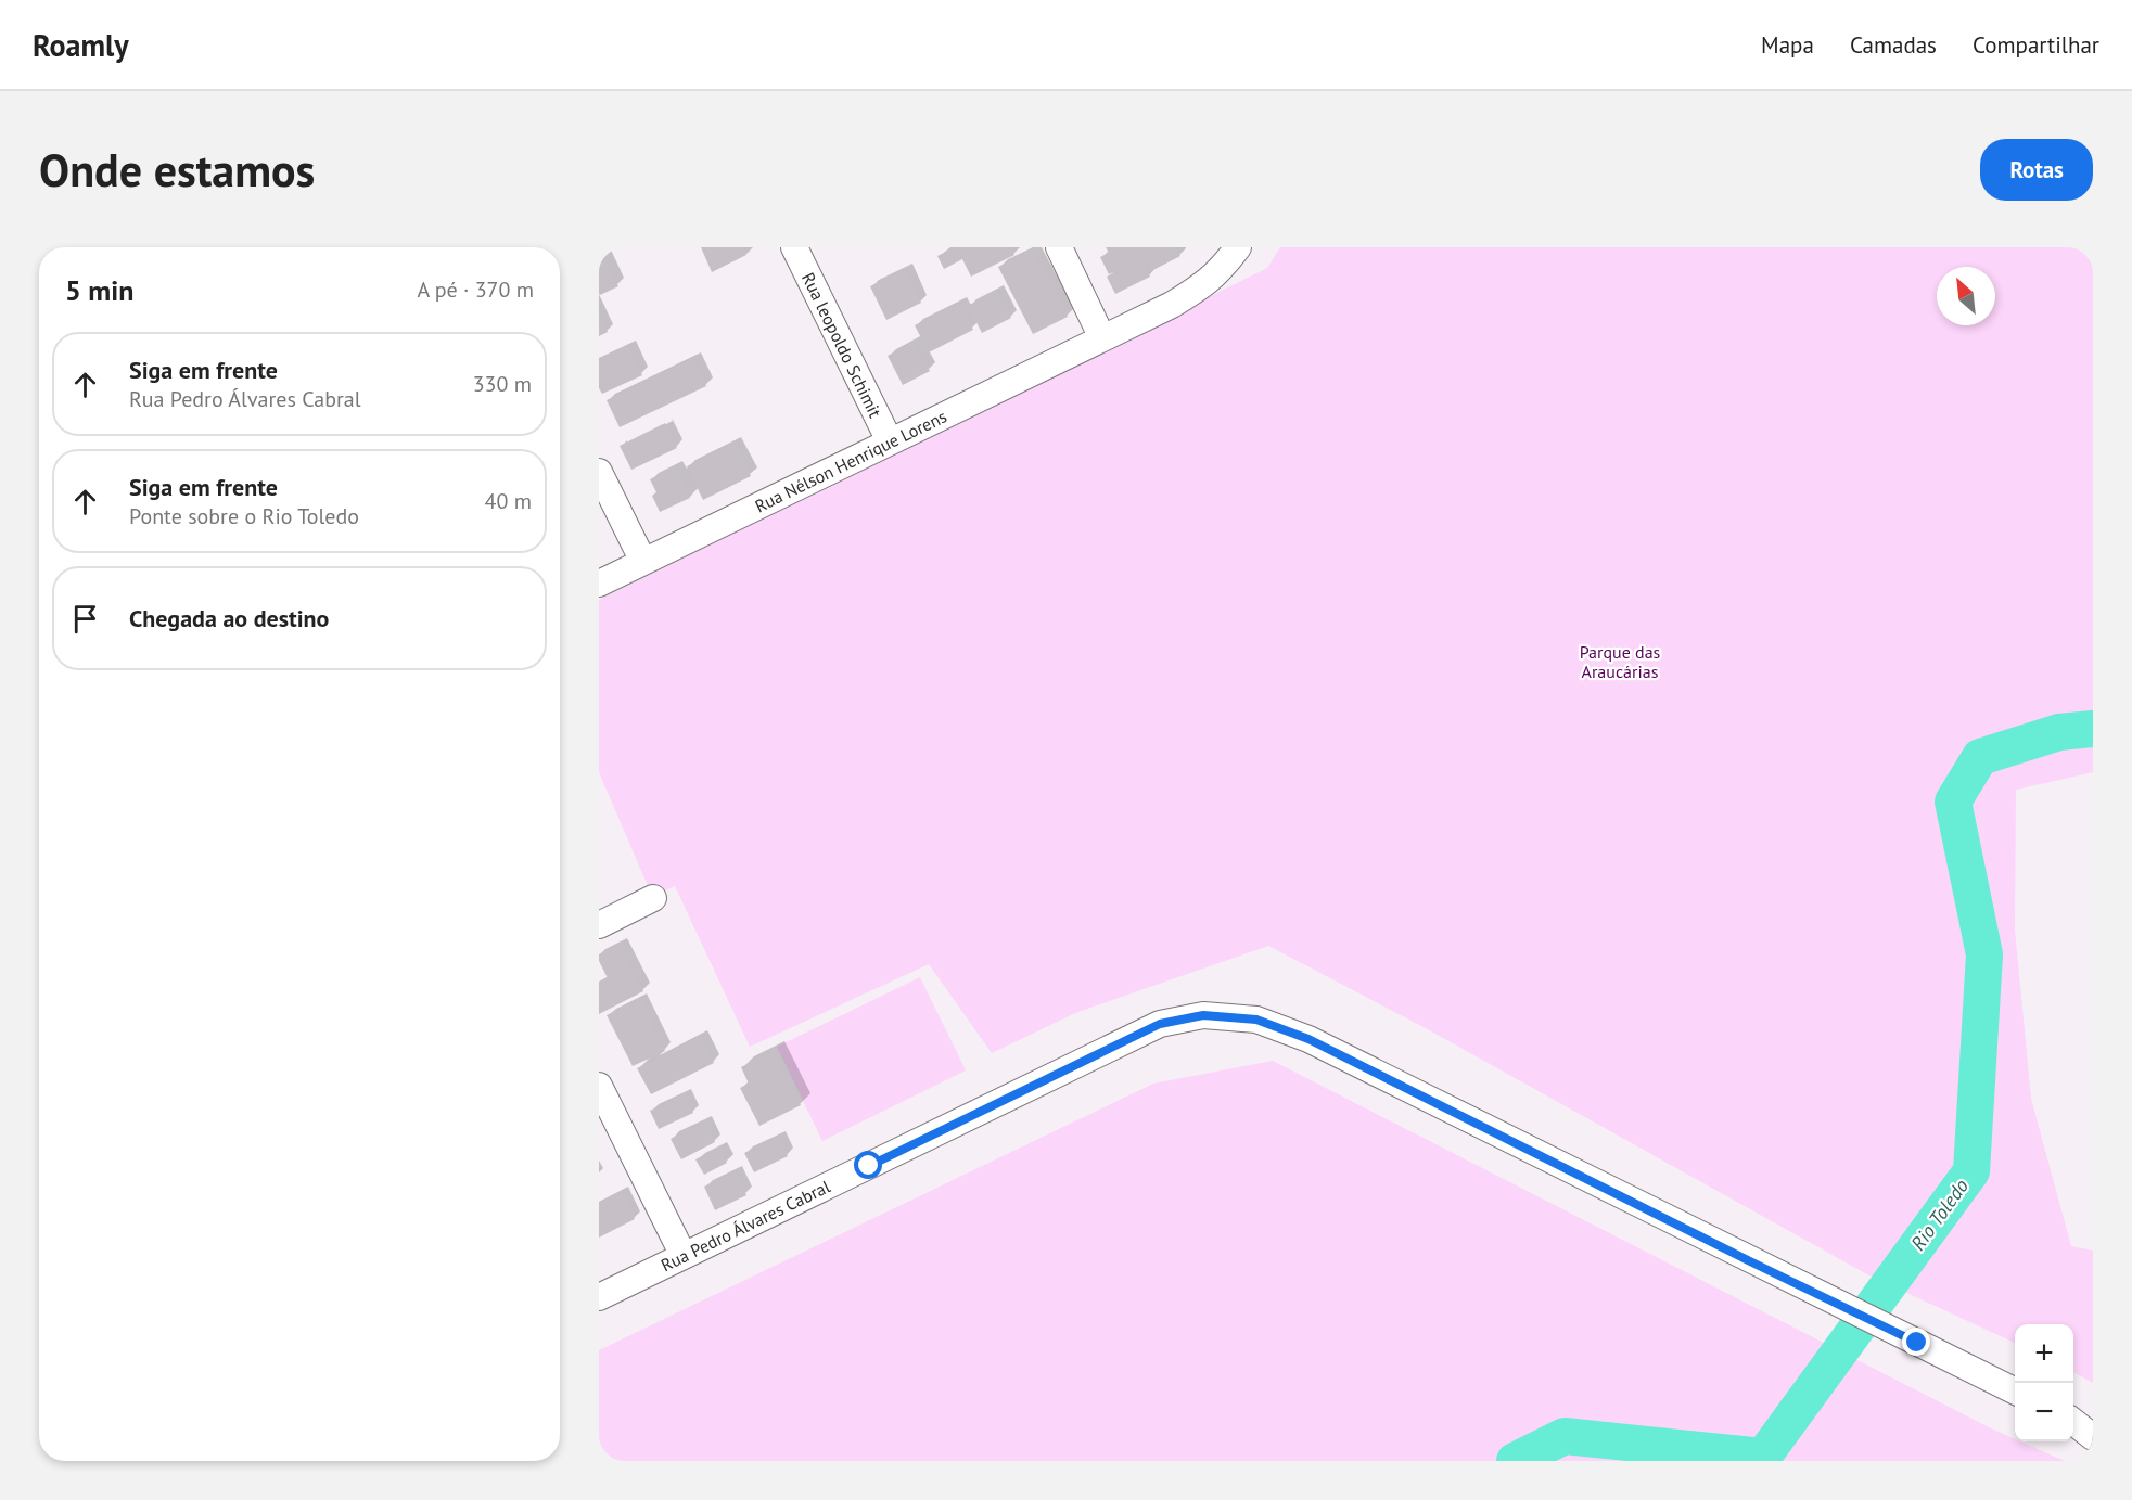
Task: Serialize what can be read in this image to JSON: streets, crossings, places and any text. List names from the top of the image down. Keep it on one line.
{"streets":{"street":["Rua leopoldo Schimit","Rua Nélson Henrique Lorens","Rua Pedro Álvares Cabral"]},"crossings":[["Rua leopoldo Schimit","Rua Nélson Henrique Lorens"]],"water":["Rio Toledo"],"parks":["Parque das Araucárias"],"north":"top left","page":{"header":"Roamly","nav":["Mapa","Camadas","Compartilhar"],"buttons":"Rotas","title":"Onde estamos","heading":["5 min","A pé · 370 m"],"list":[["Siga em frente","Rua Pedro Álvares Cabral","330 m"],["Siga em frente","Ponte sobre o Rio Toledo","40 m"],"Chegada ao destino"],"map_buttons":["+","−"]}}
